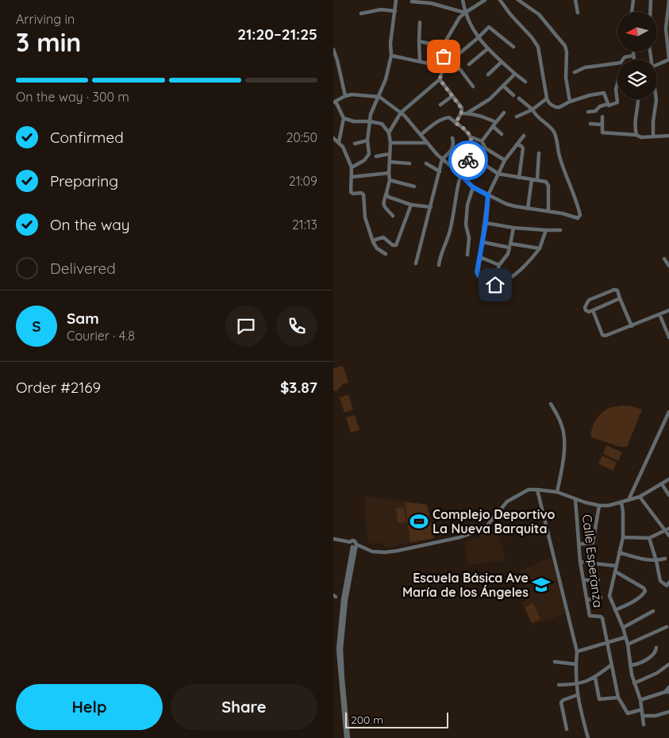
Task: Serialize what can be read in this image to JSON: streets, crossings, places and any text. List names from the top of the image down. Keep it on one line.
{"streets":{"street":["Calle Esperanza"]},"places":{"sports":["Complejo Deportivo La Nueva Barquita"],"school or university":["Escuela Básica Ave María de los Ángeles"]},"scale_bar":"200 m","north":"left","page":{"heading":["3 min","Arriving in","21:20–21:25"],"panel":["Sam","Courier · 4.8","Order #2169","$3.87"],"bar":"On the way · 300 m","list":[["Confirmed","20:50"],["Preparing","21:09"],["On the way","21:13"],"Delivered"],"round":"S","buttons":["Help","Share"],"scale":"200 m"}}
